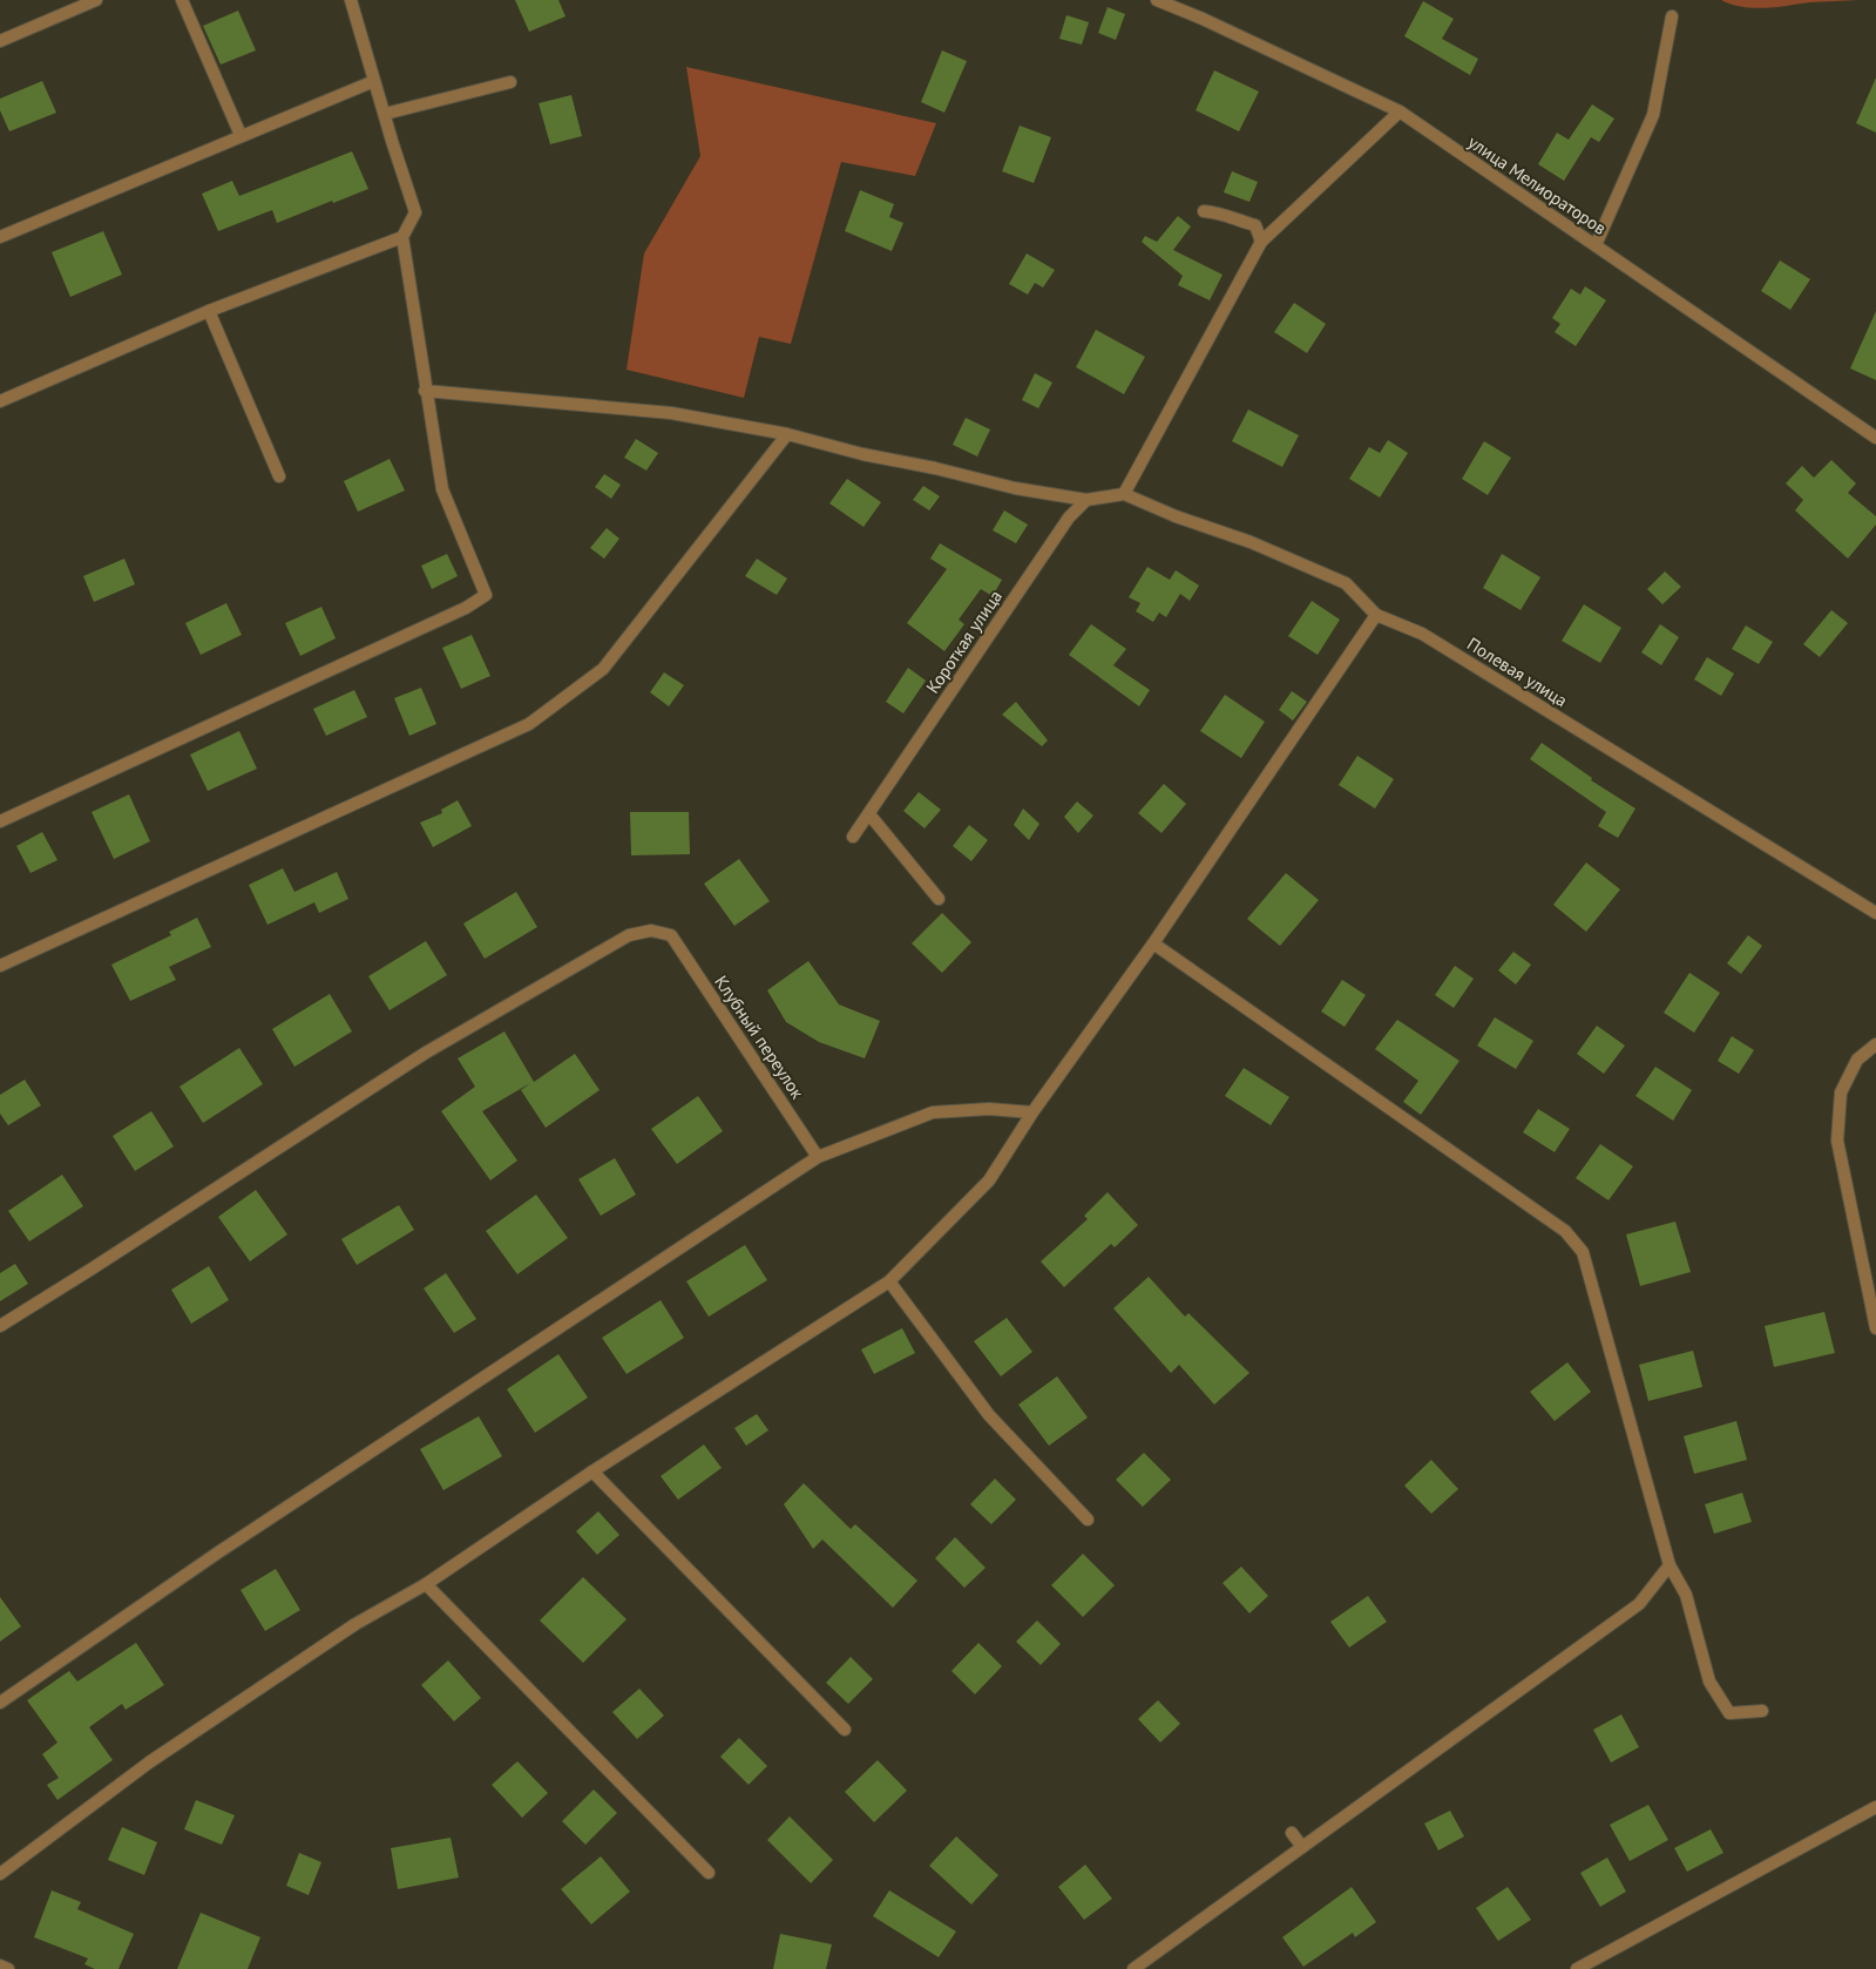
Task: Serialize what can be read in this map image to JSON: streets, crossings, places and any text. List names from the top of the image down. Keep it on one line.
{"streets":{"street":["улица Мелиораторов","Короткая улица","Полевая улица","Клубный переулок"]}}
